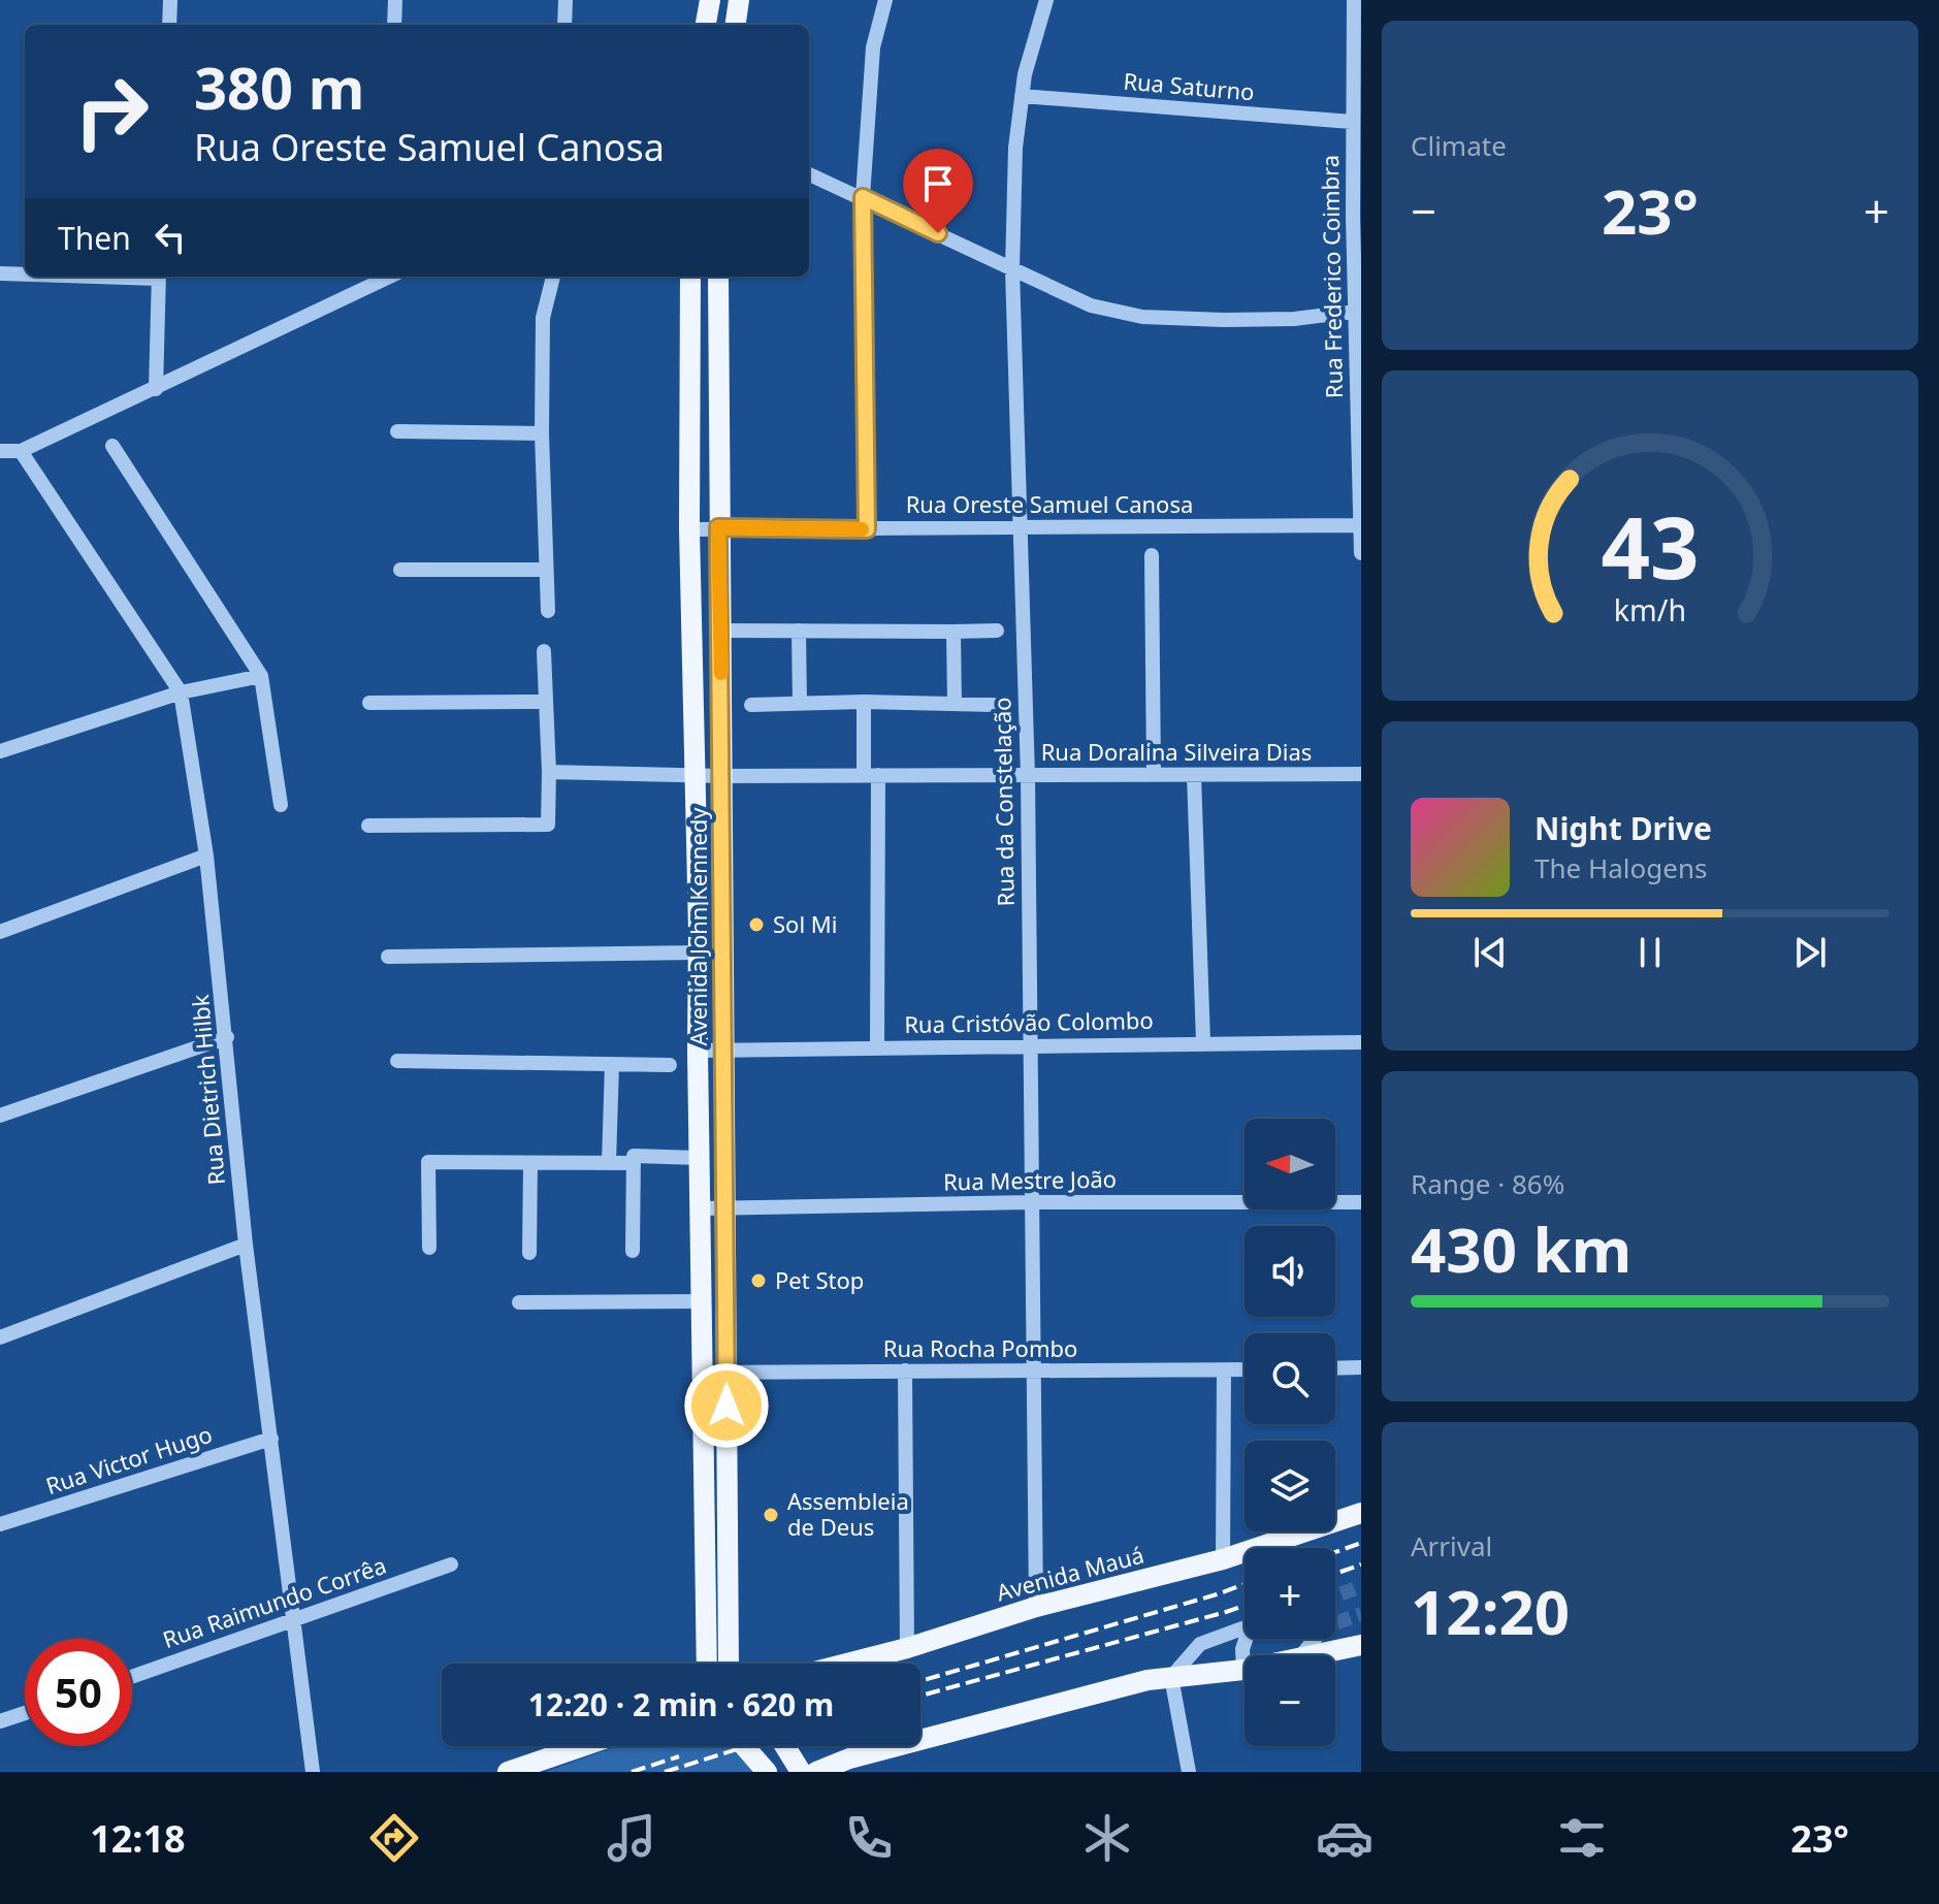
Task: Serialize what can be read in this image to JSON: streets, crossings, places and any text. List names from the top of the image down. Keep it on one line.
{"streets":{"main road":["Avenida John Kennedy","Avenida Mauá"],"street":["Rua Saturno","Rua Frederico Coimbra","Rua Oreste Samuel Canosa","Rua Doralina Silveira Dias","Rua da Constelação","Rua Cristóvão Colombo","Rua Dietrich Hilbk","Rua Mestre João","Rua Rocha Pombo","Rua Victor Hugo","Rua Raimundo Corrêa"]},"crossings":[["Rua Saturno","Rua Frederico Coimbra"],["Rua Saturno","Rua da Constelação"],["Rua Frederico Coimbra","Rua Oreste Samuel Canosa"],["Rua Oreste Samuel Canosa","Rua da Constelação"],["Rua Oreste Samuel Canosa","Avenida John Kennedy"],["Rua Doralina Silveira Dias","Rua da Constelação"],["Rua Doralina Silveira Dias","Avenida John Kennedy"],["Rua da Constelação","Rua Cristóvão Colombo"],["Rua da Constelação","Rua Mestre João"],["Rua da Constelação","Rua Rocha Pombo"],["Rua da Constelação","Avenida Mauá"],["Avenida John Kennedy","Rua Cristóvão Colombo"],["Avenida John Kennedy","Rua Mestre João"],["Avenida John Kennedy","Rua Rocha Pombo"],["Rua Dietrich Hilbk","Rua Victor Hugo"],["Rua Dietrich Hilbk","Rua Raimundo Corrêa"]],"places":["Sol Mi","Pet Stop","Assembleia de Deus"],"north":"left","page":{"tile":["Climate",["Range · 86%","430 km"],["Arrival","12:20"]],"turn":["380 m","Rua Oreste Samuel Canosa"],"heat":["−","23°","+"],"then":"Then","song":["Night Drive","The Halogens"],"map_buttons":["+","−"],"limit":"50","trip":"12:20 · 2 min · 620 m","tabs":["12:18","23°"],"gauge":["43","km/h"]}}
